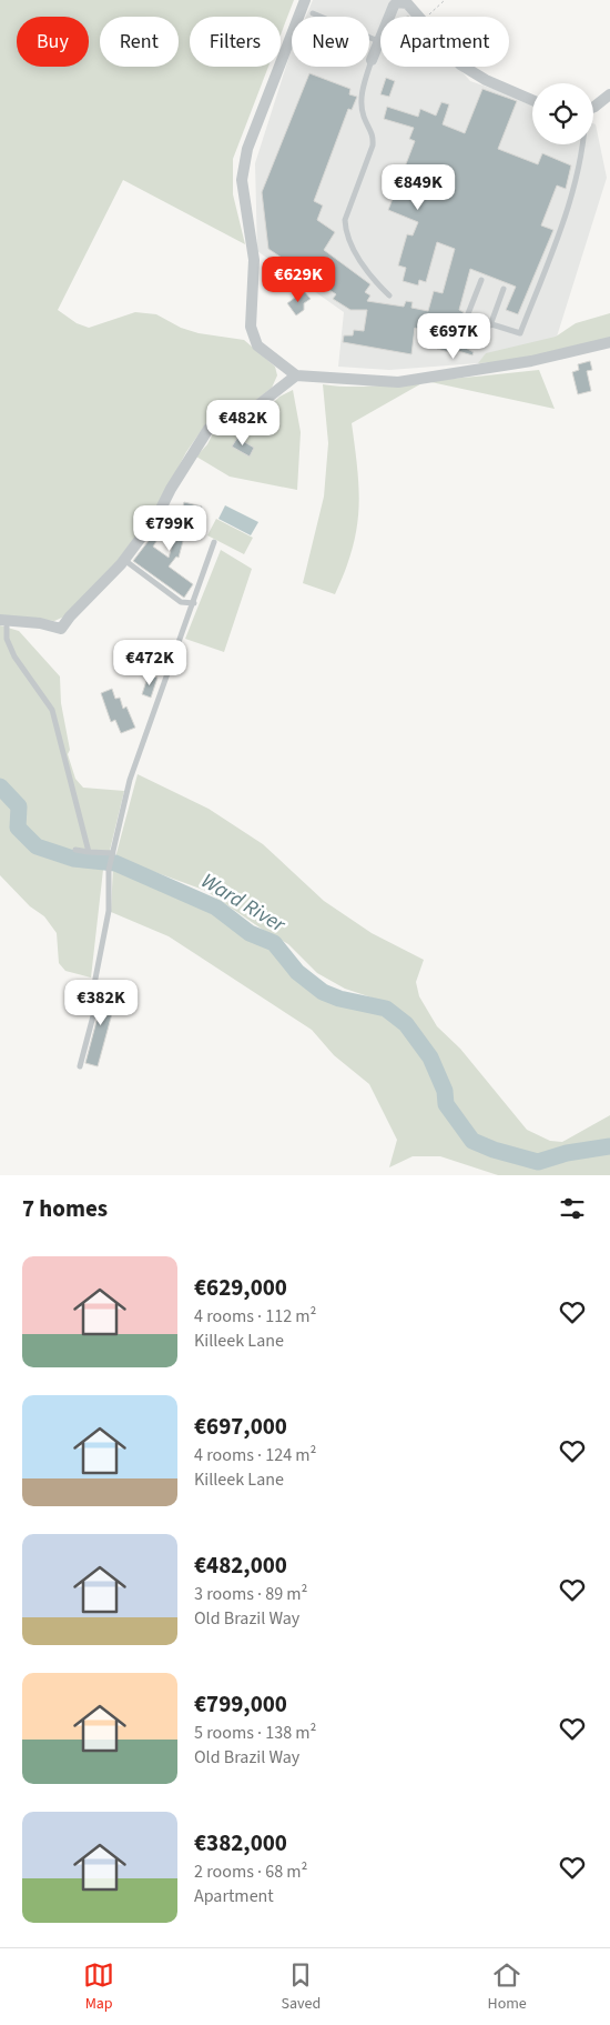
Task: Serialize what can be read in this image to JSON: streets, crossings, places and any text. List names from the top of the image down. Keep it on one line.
{"water":["Ward River"],"page":{"chip":["Buy","Rent","Filters","New","Apartment"],"price":["€849K","€629K","€697K","€482K","€799K","€472K","€382K"],"heading":"7 homes","list":[{"name":"€629,000","note":"4 rooms · 112 m² · Killeek Lane"},{"name":"€697,000","note":"4 rooms · 124 m² · Killeek Lane"},{"name":"€482,000","note":"3 rooms · 89 m² · Old Brazil Way"},{"name":"€799,000","note":"5 rooms · 138 m² · Old Brazil Way"},{"name":"€382,000","note":"2 rooms · 68 m² · Apartment"}],"tabs":["Map","Saved","Home"]}}
